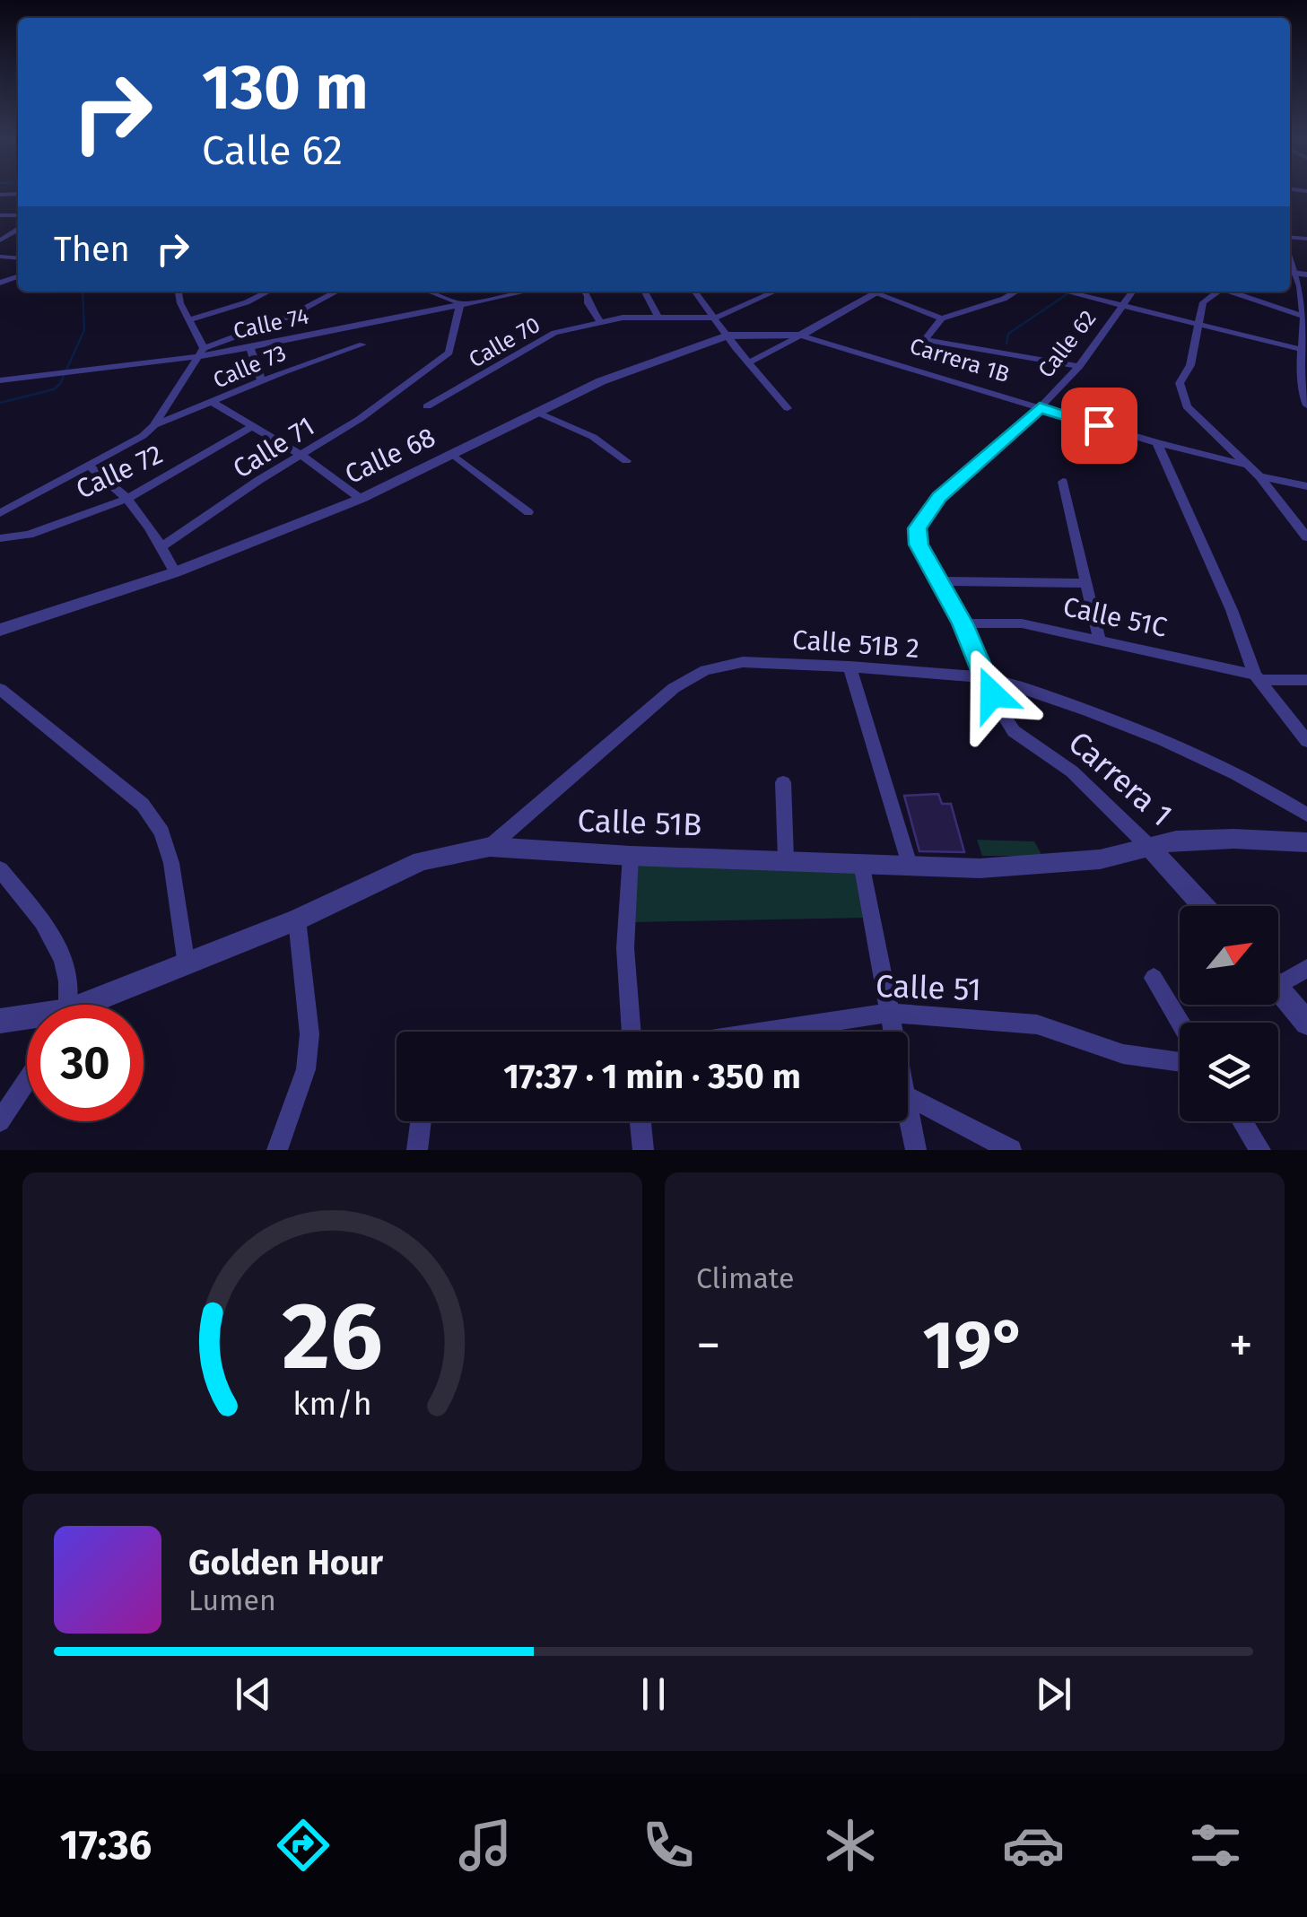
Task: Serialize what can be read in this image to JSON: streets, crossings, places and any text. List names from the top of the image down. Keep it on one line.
{"streets":{"street":["Calle 74","Calle 70","Calle 62","Carrera 1B","Calle 73","Calle 71","Calle 68","Calle 72","Calle 51C","Calle 51B 2","Carrera 1","Calle 51B","Calle 51"]},"crossings":[["Calle 74","Calle 71"],["Calle 62","Carrera 1B"],["Calle 62","Carrera 1"],["Carrera 1B","Calle 68"],["Calle 51C","Carrera 1"],["Calle 51B 2","Carrera 1"],["Calle 51B 2","Calle 51B"],["Carrera 1","Calle 51B"]],"north":"top right","page":{"turn":["130 m","Calle 62"],"then":"Then","limit":"30","trip":"17:37 · 1 min · 350 m","tile":"Climate","heat":["−","19°","+"],"song":["Golden Hour","Lumen"],"tabs":"17:36","gauge":["26","km/h"]}}
